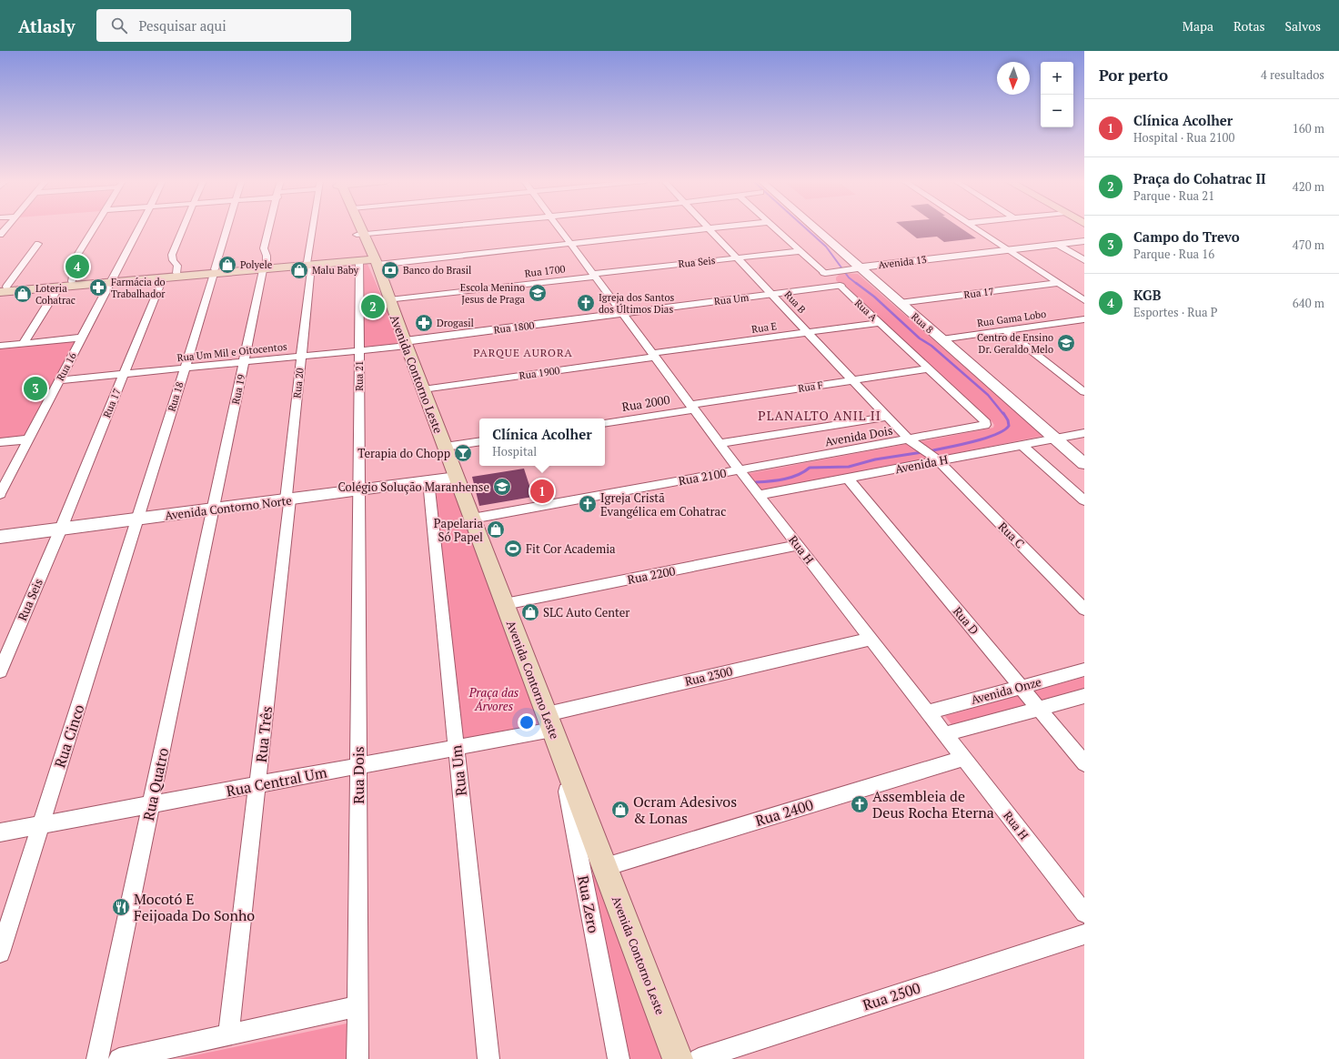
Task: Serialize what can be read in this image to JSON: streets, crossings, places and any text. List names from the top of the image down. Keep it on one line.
{"streets":{"main road":["Avenida Contorno Leste"],"street":["Rua Seis","Avenida 13","Rua 1700","Rua 17","Rua Um","Rua B","Rua A","Rua Gama Lobo","Rua 8","Rua 1800","Rua E","Rua Um Mil e Oitocentos","Rua 16","Rua 1900","Rua 21","Rua 20","Rua F","Rua 19","Rua 18","Rua 2000","Avenida Dois","Avenida H","Rua 2100","Avenida Contorno Norte","Rua C","Rua H","Rua 2200","Rua D","Rua 2300","Avenida Onze","Rua Três","Rua Cinco","Rua Dois","Rua Central Um","Rua Quatro","Rua 2400","Rua Zero","Rua 2500"]},"crossings":[["Rua Seis","Rua 1700"],["Rua Seis","Rua 17"],["Rua Seis","Rua B"],["Rua Seis","Rua A"],["Rua Seis","Avenida Contorno Norte"],["Rua Seis","Rua H"],["Avenida 13","Rua A"],["Avenida 13","Rua 8"],["Rua 1700","Avenida Contorno Leste"],["Rua 1700","Rua H"],["Rua 17","Rua 8"],["Rua 17","Rua Um Mil e Oitocentos"],["Rua 17","Avenida Contorno Norte"],["Rua Um","Rua B"],["Rua Um","Rua A"],["Rua Um","Rua 1800"],["Rua Um","Avenida Contorno Norte"],["Rua Um","Rua H"],["Rua Um","Rua Central Um"],["Rua B","Rua E"],["Rua B","Rua F"],["Rua B","Avenida Dois"],["Rua B","Rua C"],["Rua A","Rua E"],["Rua A","Rua F"],["Rua A","Avenida Dois"],["Rua Gama Lobo","Rua 8"],["Rua 8","Avenida H"],["Rua 1800","Rua Um Mil e Oitocentos"],["Rua 1800","Avenida Contorno Leste"],["Rua 1800","Rua H"],["Rua E","Rua 1900"],["Rua E","Rua H"],["Rua Um Mil e Oitocentos","Rua 16"],["Rua Um Mil e Oitocentos","Avenida Contorno Leste"],["Rua Um Mil e Oitocentos","Rua 21"],["Rua Um Mil e Oitocentos","Rua 20"],["Rua Um Mil e Oitocentos","Rua 19"],["Rua Um Mil e Oitocentos","Rua 18"],["Rua 1900","Avenida Contorno Leste"],["Rua 1900","Rua H"],["Avenida Contorno Leste","Rua 21"],["Avenida Contorno Leste","Rua 2100"],["Avenida Contorno Leste","Avenida Contorno Norte"],["Avenida Contorno Leste","Rua 2200"],["Avenida Contorno Leste","Rua 2300"],["Avenida Contorno Leste","Rua Central Um"],["Avenida Contorno Leste","Rua 2400"],["Avenida Contorno Leste","Rua Zero"],["Rua 21","Avenida Contorno Norte"],["Rua 21","Rua Dois"],["Rua 20","Avenida Contorno Norte"],["Rua 20","Rua Três"],["Rua F","Rua 2000"],["Rua F","Rua H"],["Rua 19","Avenida Contorno Norte"],["Rua 19","Rua Quatro"],["Rua 18","Avenida Contorno Norte"],["Rua 18","Rua Cinco"],["Rua 2000","Rua H"],["Avenida Dois","Rua 2100"],["Avenida Dois","Rua H"],["Avenida H","Rua C"],["Avenida H","Rua H"],["Avenida H","Rua D"],["Rua 2100","Rua H"],["Avenida Contorno Norte","Rua Três"],["Avenida Contorno Norte","Rua Cinco"],["Avenida Contorno Norte","Rua Dois"],["Avenida Contorno Norte","Rua Quatro"],["Rua H","Rua 2200"],["Rua H","Rua 2300"],["Rua H","Avenida Onze"],["Rua H","Rua 2400"],["Rua D","Avenida Onze"],["Rua 2300","Rua Central Um"],["Rua 2300","Rua Zero"],["Rua Três","Rua Central Um"],["Rua Cinco","Rua Central Um"],["Rua Dois","Rua Central Um"],["Rua Central Um","Rua Quatro"],["Rua Central Um","Rua Zero"]],"districts":["PARQUE AURORA","PLANALTO ANIL II"],"parks":["Praça das Árvores"],"places":{"shop":["Polyele","Malu Baby","Loteria Cohatrac","Papelaria Só Papel","SLC Auto Center","Ocram Adesivos & Lonas"],"bank":["Banco do Brasil"],"pharmacy":["Farmácia do Trabalhador","Drogasil"],"school or university":["Escola Menino Jesus de Praga","Centro de Ensino Dr. Geraldo Melo","Colégio Solução Maranhense"],"church":["Igreja dos Santos dos Últimos Dias","Igreja Cristã Evangélica em Cohatrac","Assembleia de Deus Rocha Eterna"],"bar":["Terapia do Chopp"],"sports":["Fit Cor Academia"],"restaurant":["Mocotó E Feijoada Do Sonho"]},"north":"bottom","page":{"header":"Atlasly","search":"Pesquisar aqui","nav":["Mapa","Rotas","Salvos"],"heading":["Por perto","4 resultados"],"map_buttons":["+","−"],"list":[{"mark":"1","name":"Clínica Acolher","note":"Hospital · Rua 2100","value":"160 m"},{"mark":"2","name":"Praça do Cohatrac II","note":"Parque · Rua 21","value":"420 m"},{"mark":"3","name":"Campo do Trevo","note":"Parque · Rua 16","value":"470 m"},{"mark":"4","name":"KGB","note":"Esportes · Rua P","value":"640 m"}],"pins":["4","2","3","1"],"popup":["Clínica Acolher","Hospital"]}}
